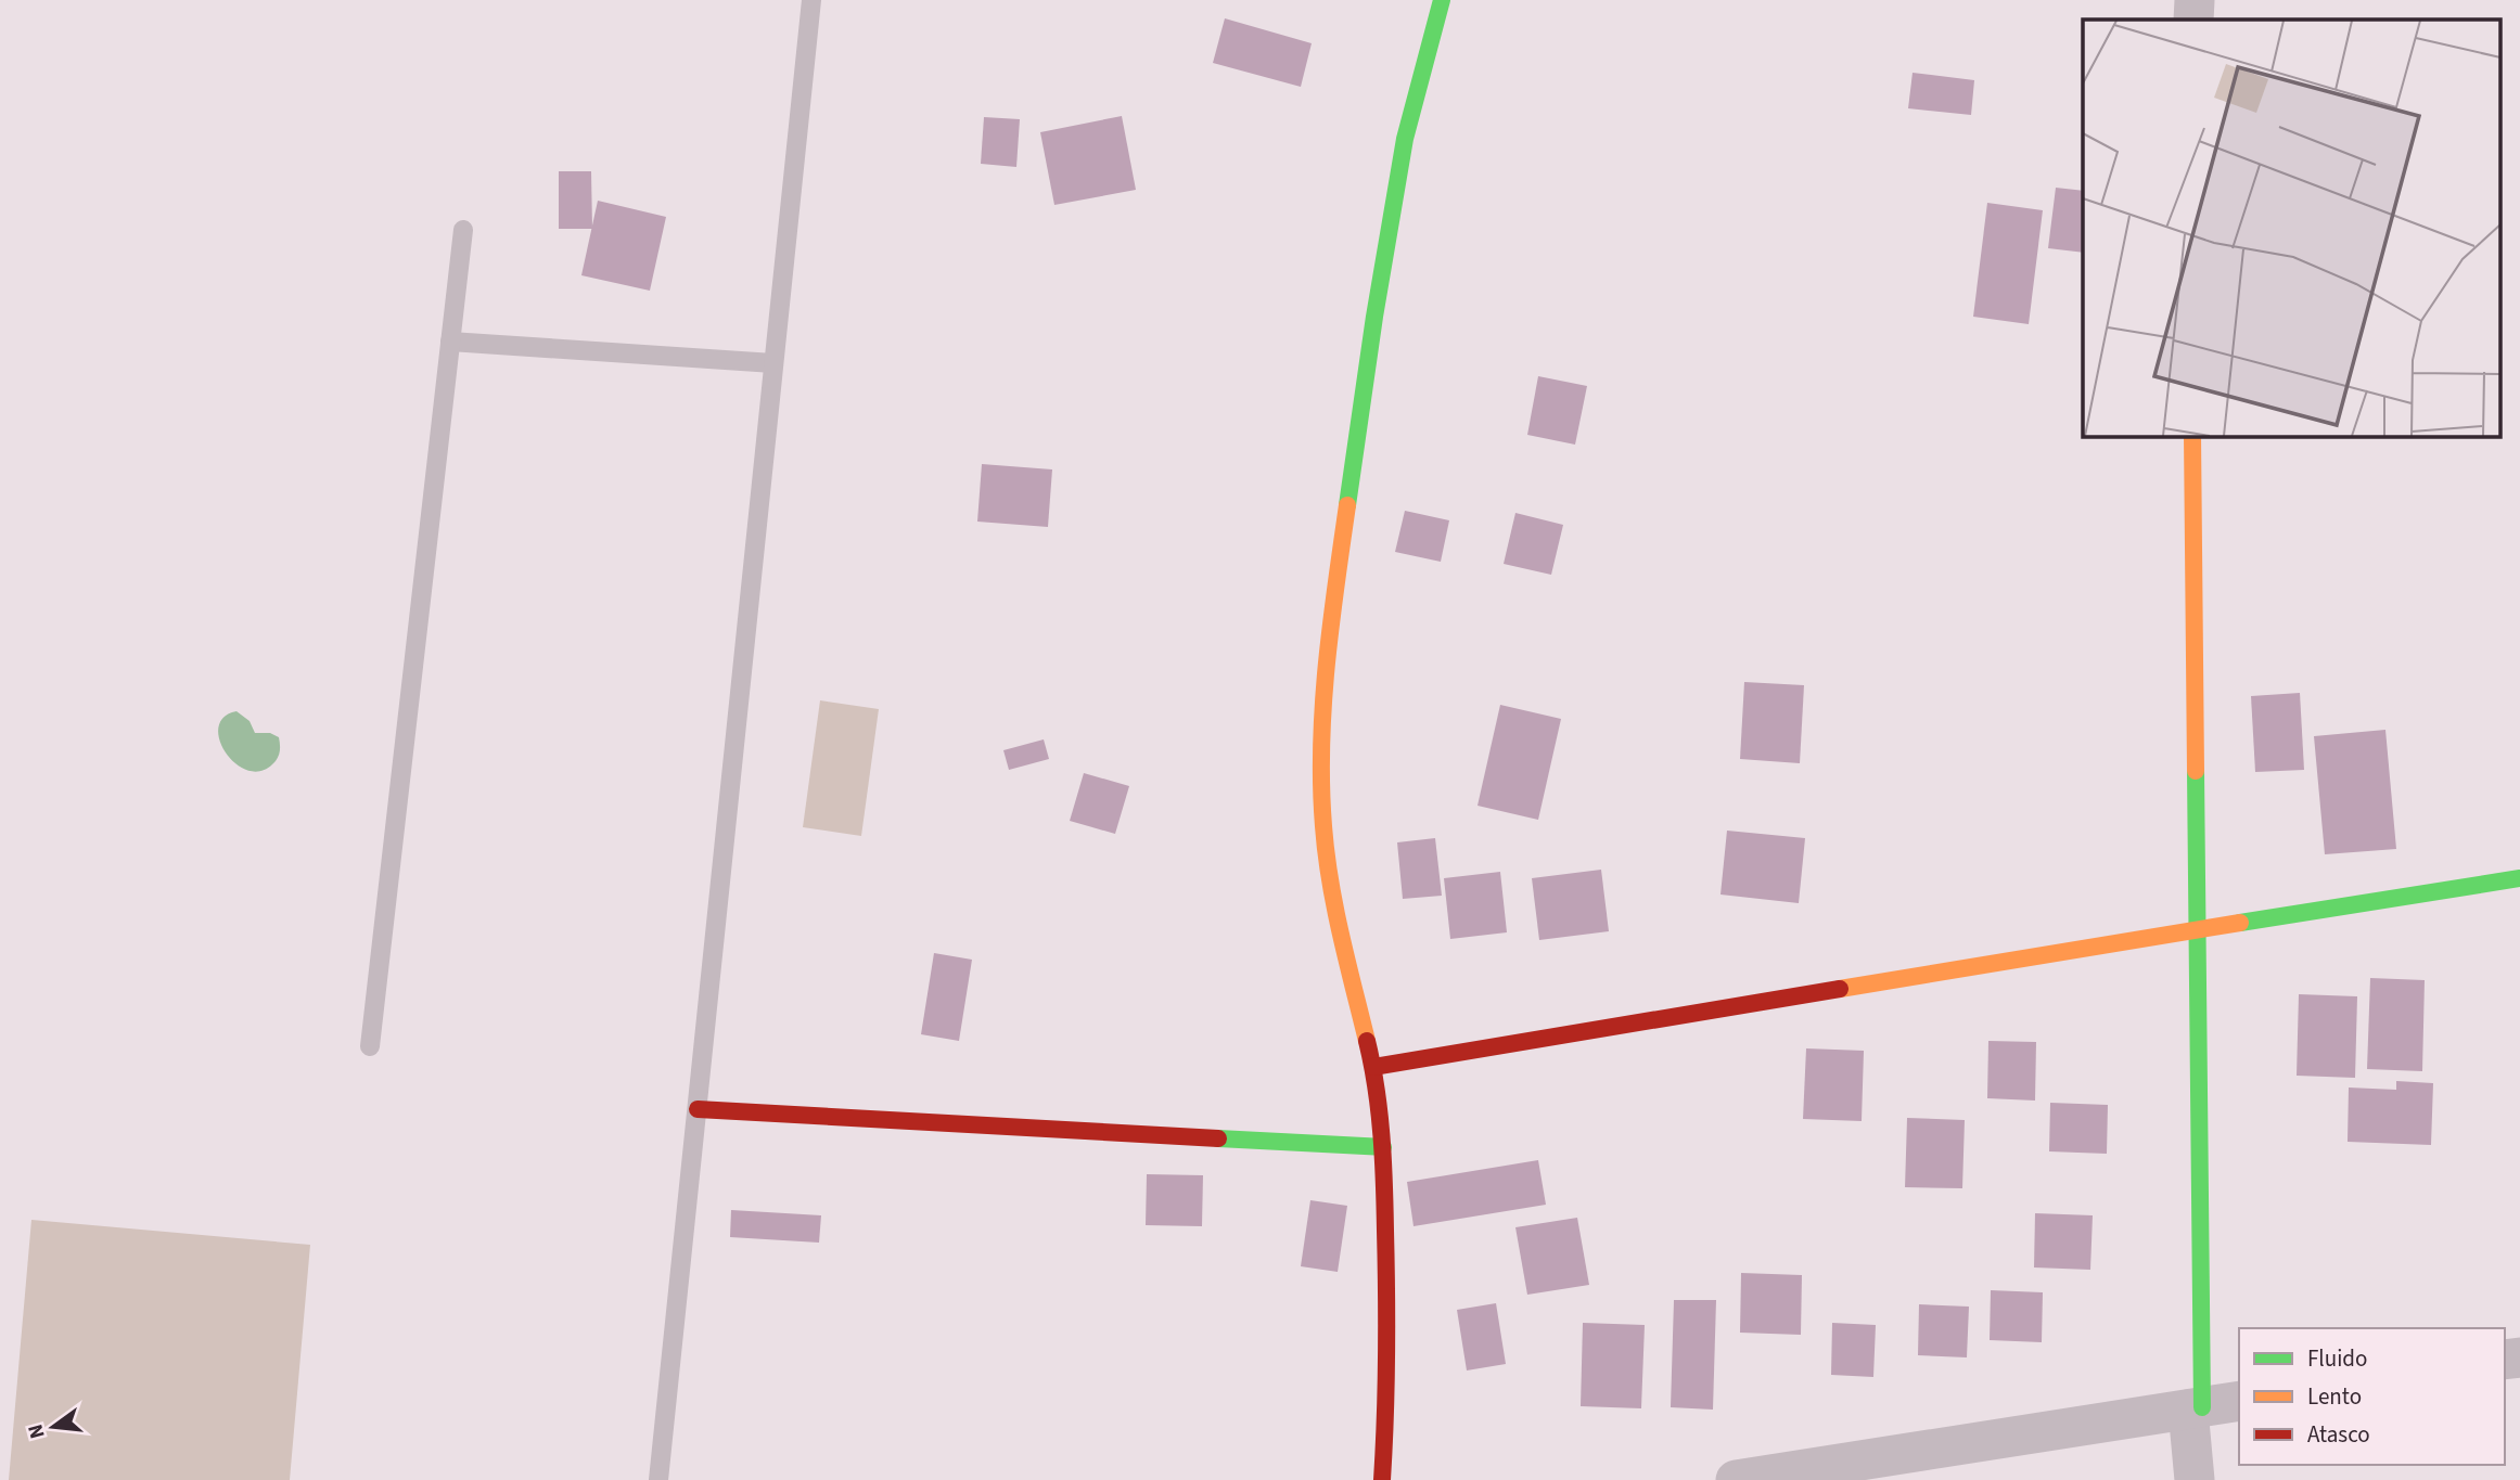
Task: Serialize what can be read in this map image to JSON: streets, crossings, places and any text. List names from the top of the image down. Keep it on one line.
{"legend":["Fluido","Lento","Atasco"],"north":"left"}
